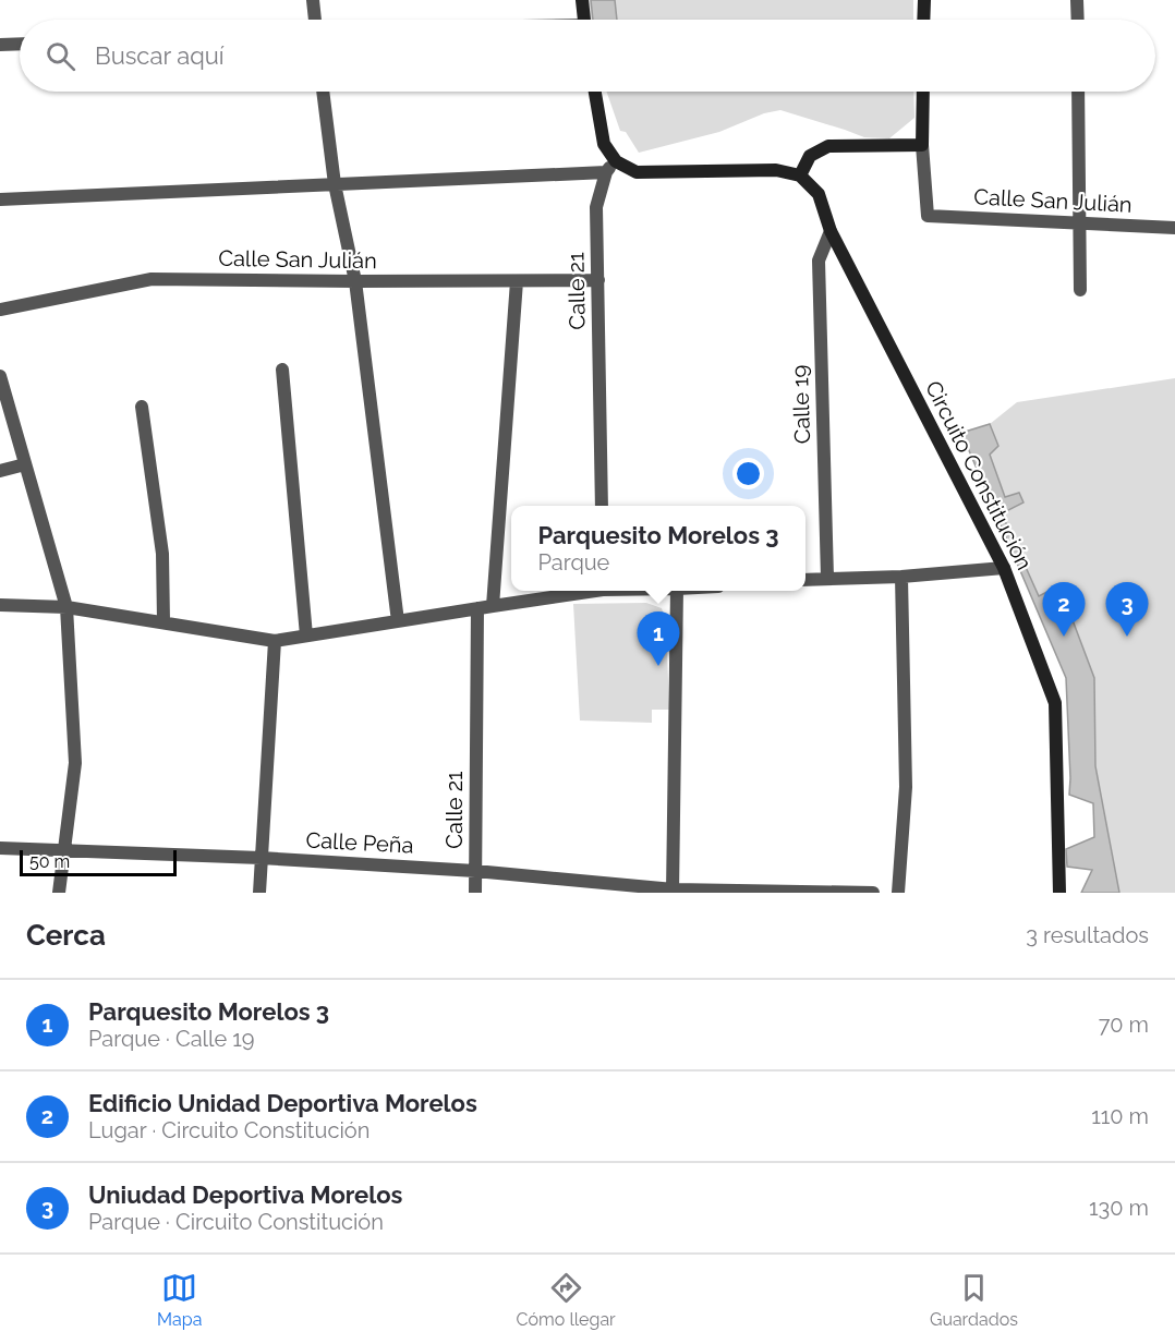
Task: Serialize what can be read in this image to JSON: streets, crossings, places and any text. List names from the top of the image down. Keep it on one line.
{"streets":{"main road":["Circuito Constitución"],"street":["Calle San Julián","Calle 21","Calle 19","Calle Peña"]},"crossings":[["Calle San Julián","Calle 21"],["Calle 21","Calle Peña"],["Calle 19","Circuito Constitución"]],"scale_bar":"50 m","page":{"search":"Buscar aquí","popup":["Parquesito Morelos 3","Parque"],"pins":["2","3","1"],"scale":"50 m","heading":["Cerca","3 resultados"],"list":[{"mark":"1","name":"Parquesito Morelos 3","note":"Parque · Calle 19","value":"70 m"},{"mark":"2","name":"Edificio Unidad Deportiva Morelos","note":"Lugar · Circuito Constitución","value":"110 m"},{"mark":"3","name":"Uniudad Deportiva Morelos","note":"Parque · Circuito Constitución","value":"130 m"}],"nav":["Mapa","Cómo llegar","Guardados"]}}
